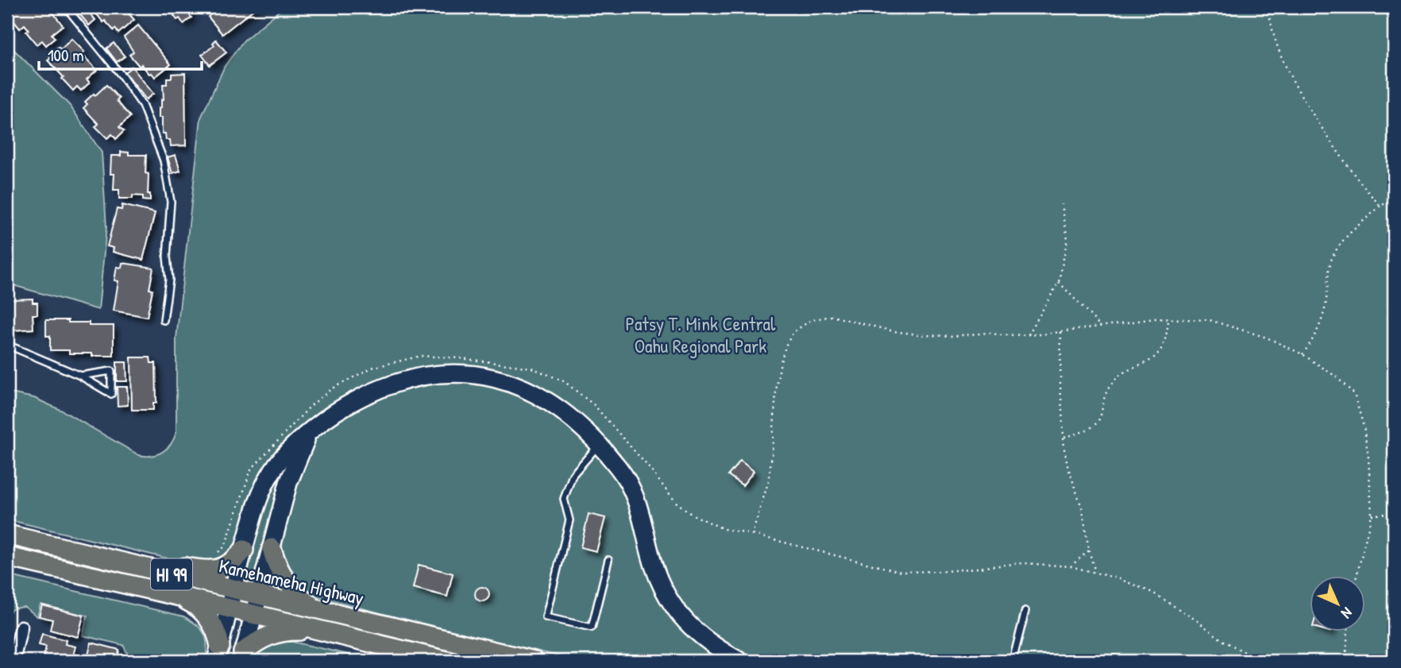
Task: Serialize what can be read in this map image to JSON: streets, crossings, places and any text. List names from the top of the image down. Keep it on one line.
{"streets":{"main road":["HI 99","Kamehameha Highway"]},"parks":["Patsy T. Mink Central Oahu Regional Park"],"scale_bar":"100 m","north":"bottom right"}
